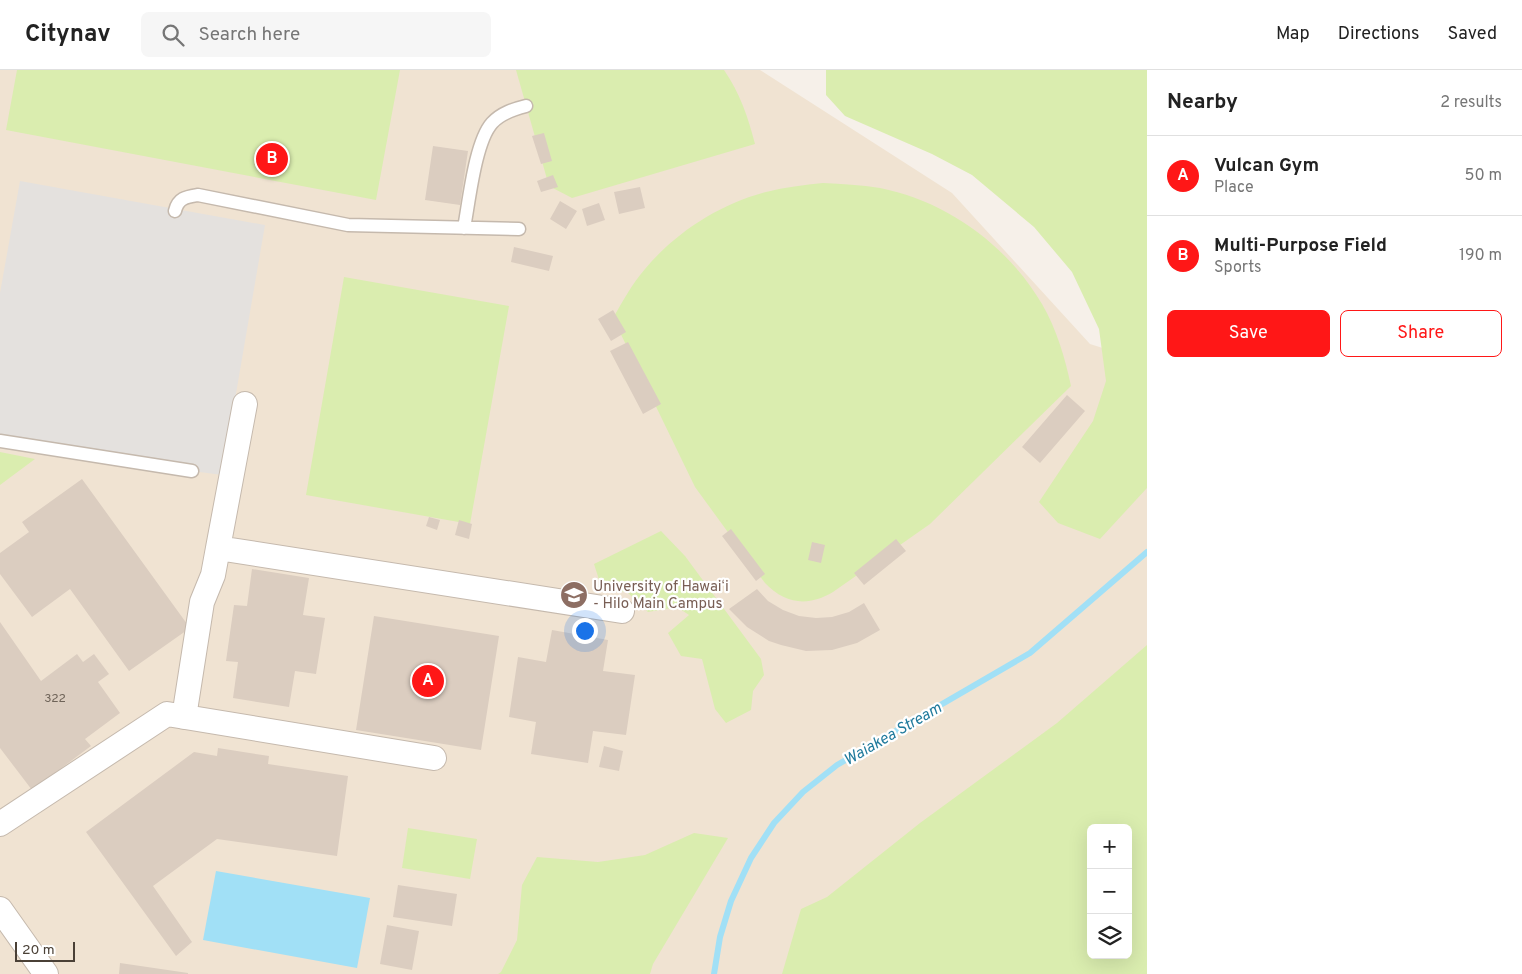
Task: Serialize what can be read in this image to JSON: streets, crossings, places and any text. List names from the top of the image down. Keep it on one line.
{"water":["Waiakea Stream"],"places":{"school or university":["University of Hawaiʻi - Hilo Main Campus"]},"house_numbers":["322"],"scale_bar":"20 m","page":{"header":"Citynav","search":"Search here","nav":["Map","Directions","Saved"],"heading":["Nearby","2 results"],"list":[{"mark":"A","name":"Vulcan Gym","note":"Place","value":"50 m"},{"mark":"B","name":"Multi-Purpose Field","note":"Sports","value":"190 m"}],"pins":["B","A"],"buttons":["Save","Share"],"map_buttons":["+","−"],"scale":"20 m"}}
